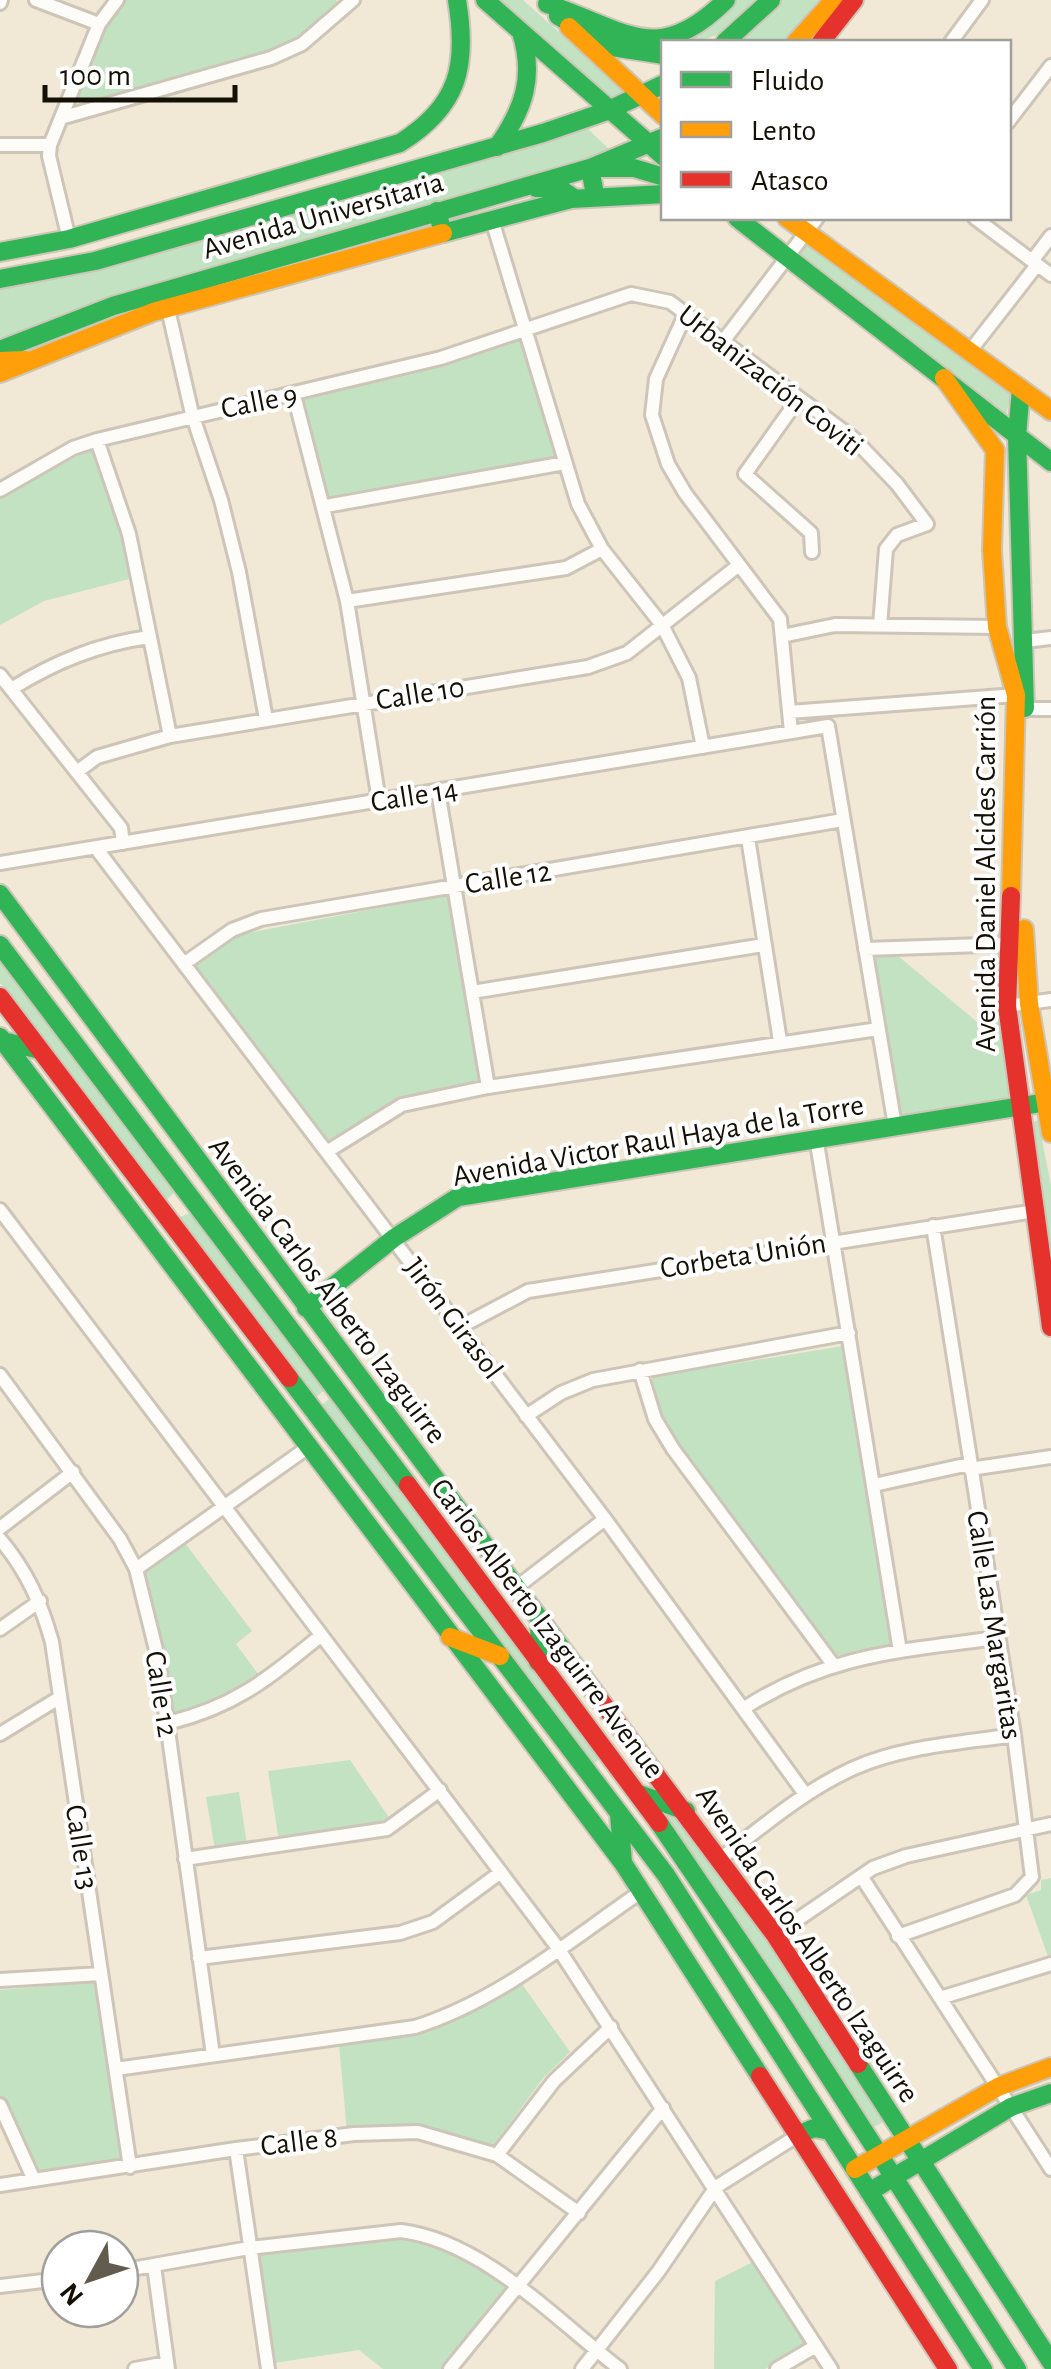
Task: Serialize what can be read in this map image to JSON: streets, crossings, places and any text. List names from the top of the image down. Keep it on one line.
{"streets":{"main road":["Avenida Universitaria","Avenida Daniel Alcides Carrión","Avenida Victor Raul Haya de la Torre","Avenida Carlos Alberto Izaguirre","Carlos Alberto Izaguirre Avenue"],"street":["Urbanización Coviti","Calle 9","Calle 10","Calle 14","Calle 12","Corbeta Unión","Jirón Girasol","Calle Las Margaritas","Calle 13","Calle 8"]},"crossings":[["Urbanización Coviti","Calle 9"],["Calle 14","Calle 12"],["Calle 14","Jirón Girasol"],["Avenida Daniel Alcides Carrión","Avenida Victor Raul Haya de la Torre"],["Avenida Daniel Alcides Carrión","Corbeta Unión"],["Calle 12","Jirón Girasol"],["Avenida Victor Raul Haya de la Torre","Avenida Carlos Alberto Izaguirre"],["Avenida Victor Raul Haya de la Torre","Jirón Girasol"],["Corbeta Unión","Jirón Girasol"],["Corbeta Unión","Calle Las Margaritas"],["Calle 13","Calle 8"]],"legend":["Fluido","Lento","Atasco"],"scale_bar":"100 m","north":"bottom left"}
